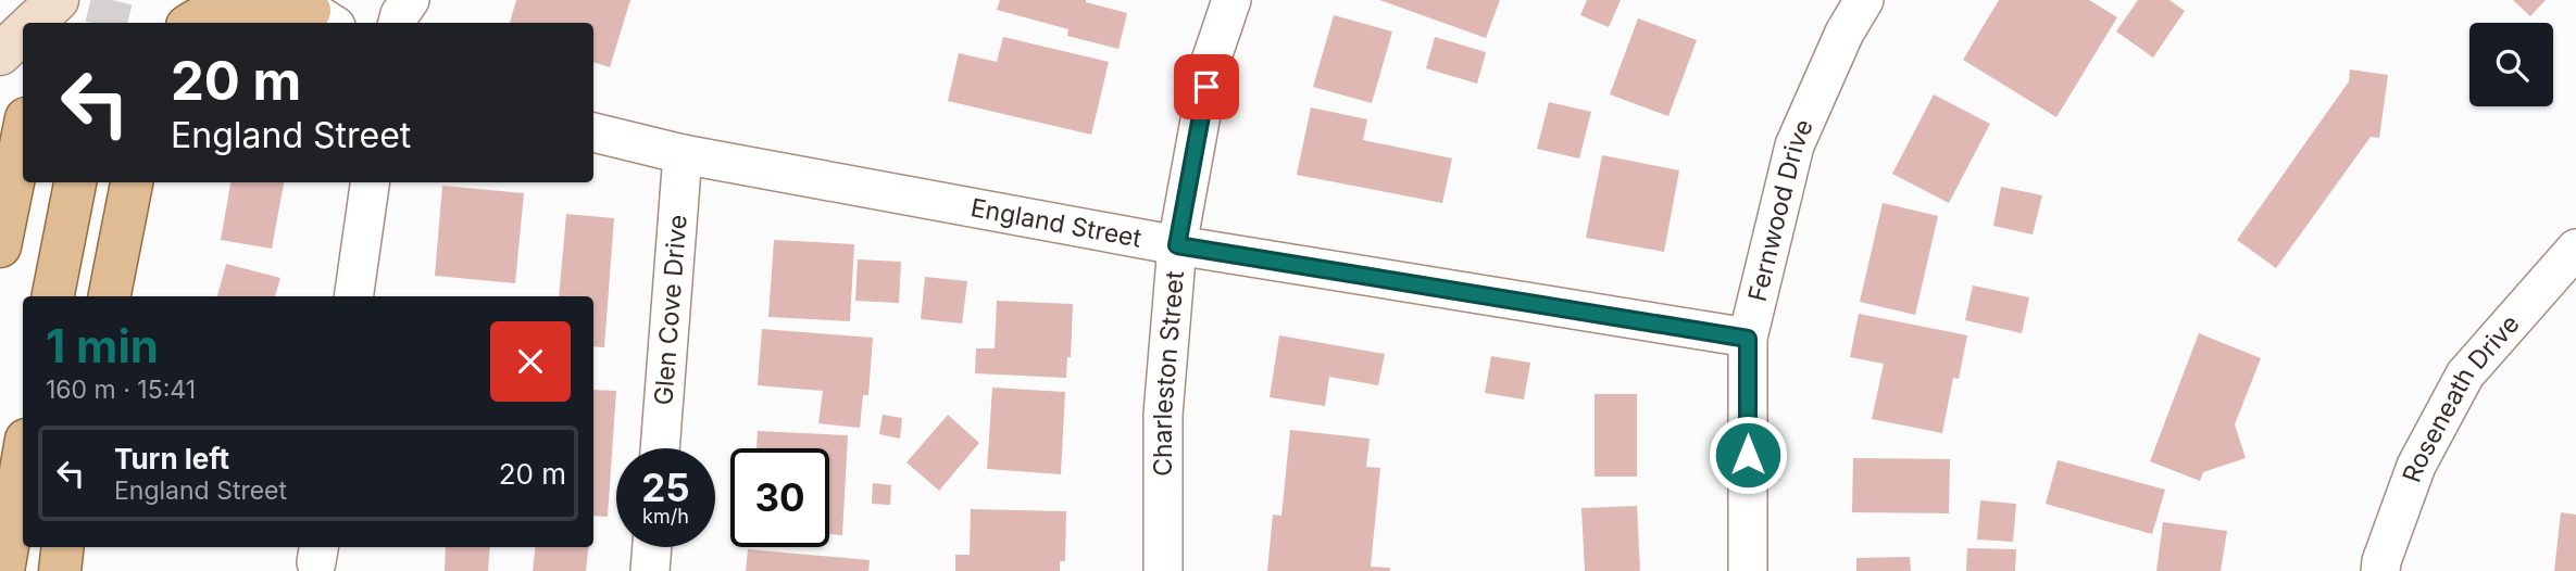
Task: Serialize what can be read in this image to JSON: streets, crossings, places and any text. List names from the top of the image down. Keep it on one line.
{"streets":{"street":["Fernwood Drive","England Street","Glen Cove Drive","Charleston Street","Roseneath Drive"]},"crossings":[["Fernwood Drive","England Street"],["England Street","Glen Cove Drive"],["England Street","Charleston Street"]],"page":{"turn":["20 m","England Street"],"heading":["1 min","160 m · 15:41"],"list":[{"name":"Turn left","note":"England Street","value":"20 m"}],"speed":"25 km/h","limit":"30"}}
